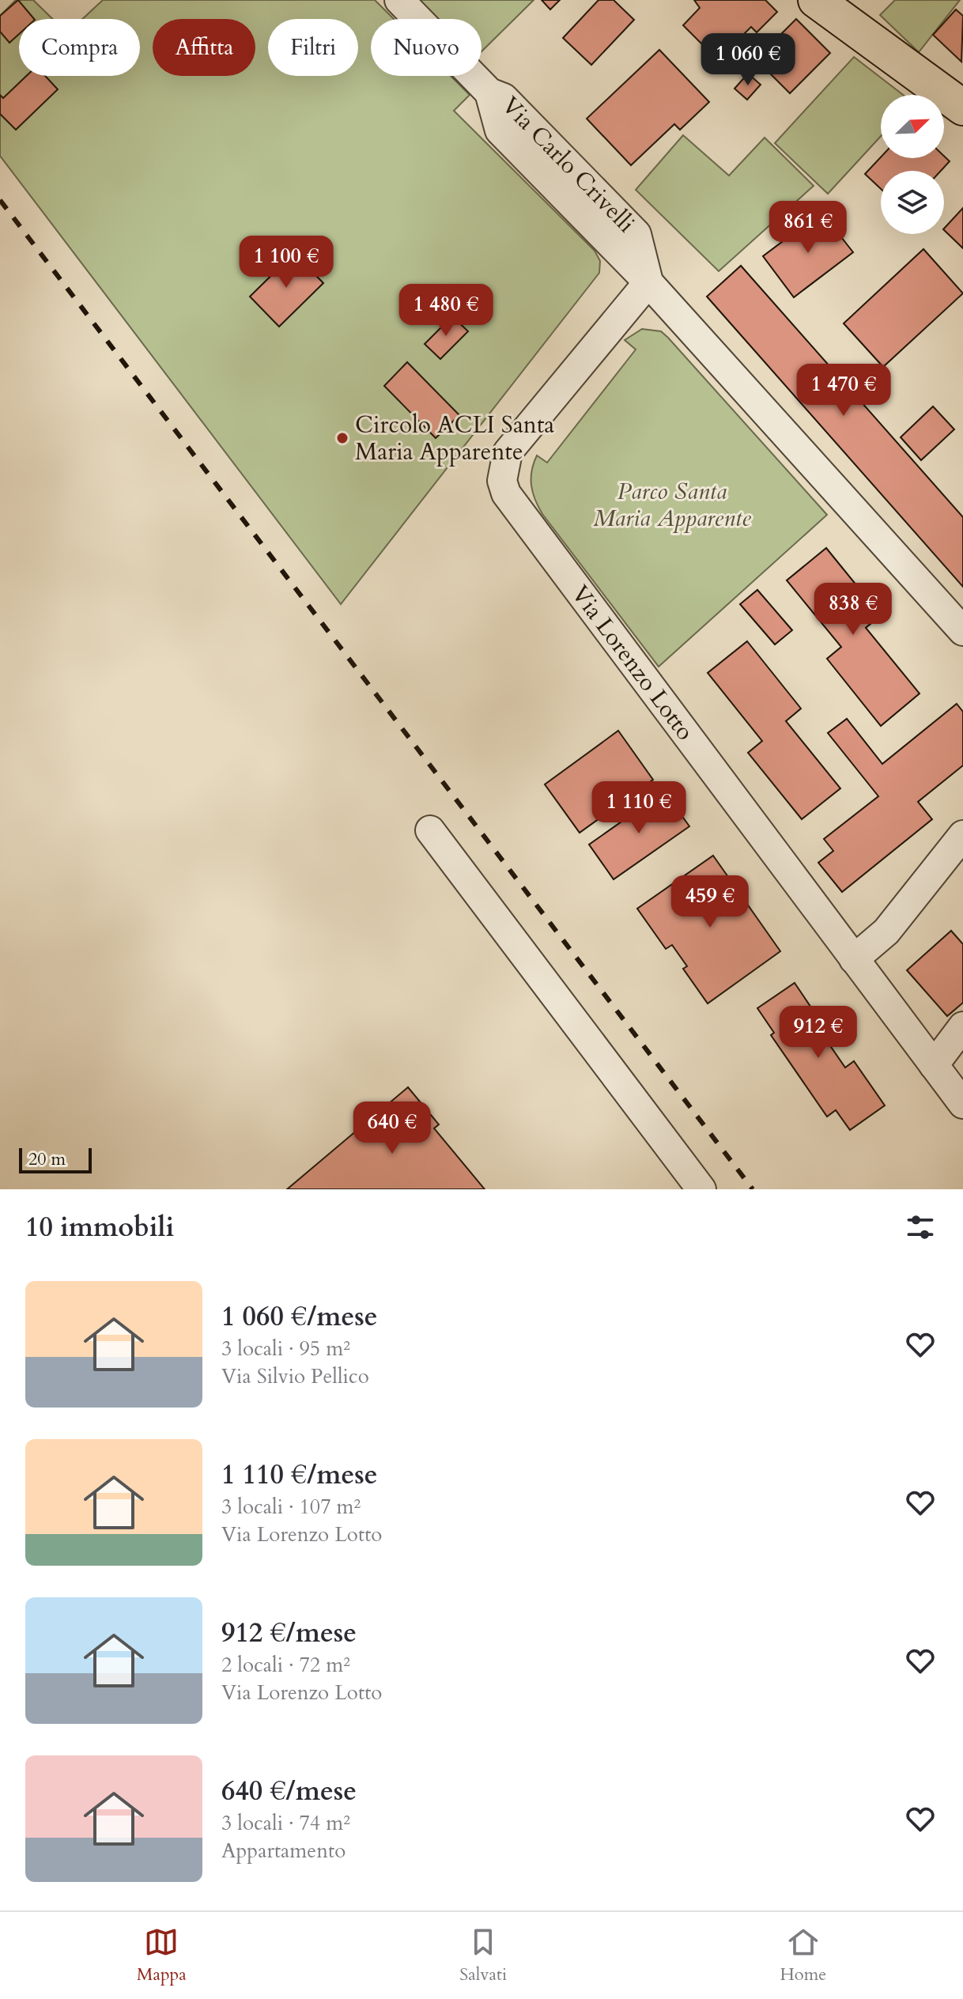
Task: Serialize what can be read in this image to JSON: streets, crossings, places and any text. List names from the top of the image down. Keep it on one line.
{"streets":{"street":["Via Carlo Crivelli","Via Lorenzo Lotto"]},"crossings":[["Via Carlo Crivelli","Via Lorenzo Lotto"]],"parks":["Parco Santa Maria Apparente"],"places":["Circolo ACLI Santa Maria Apparente"],"scale_bar":"20 m","north":"top right","page":{"chip":["Compra","Affitta","Filtri","Nuovo"],"price":["1 060 €","861 €","1 100 €","1 480 €","1 470 €","838 €","1 110 €","459 €","912 €","640 €"],"scale":"20 m","heading":"10 immobili","list":[{"name":"1 060 €/mese","note":"3 locali · 95 m² · Via Silvio Pellico"},{"name":"1 110 €/mese","note":"3 locali · 107 m² · Via Lorenzo Lotto"},{"name":"912 €/mese","note":"2 locali · 72 m² · Via Lorenzo Lotto"},{"name":"640 €/mese","note":"3 locali · 74 m² · Appartamento"}],"tabs":["Mappa","Salvati","Home"]}}
